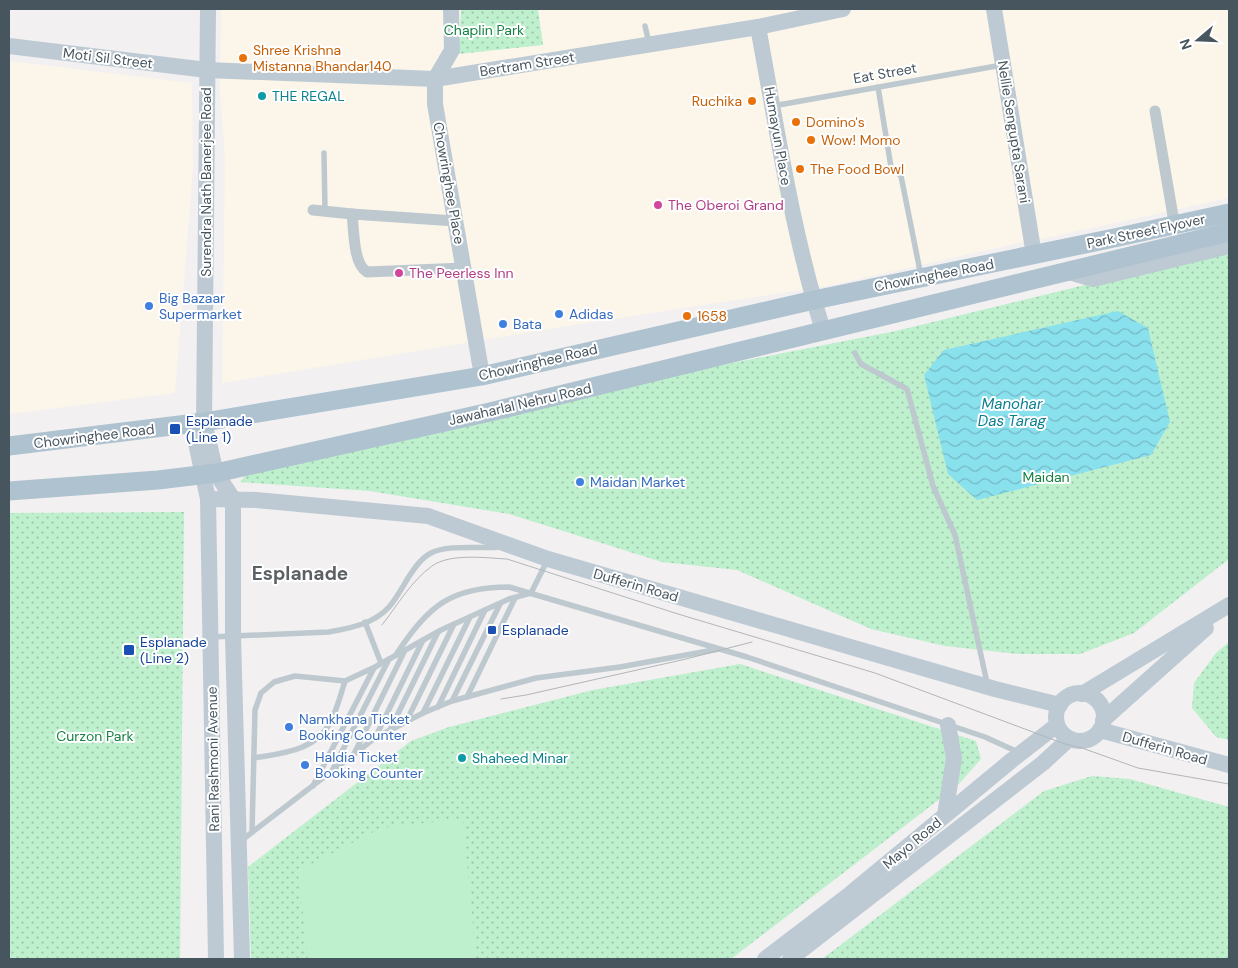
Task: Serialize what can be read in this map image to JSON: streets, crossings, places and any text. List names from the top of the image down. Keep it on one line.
{"streets":{"main road":["Moti Sil Street","Bertram Street","Nellie Sengupta Sarani","Humayun Place","Surendra Nath Banerjee Road","Chowringhee Place","Park Street Flyover","Chowringhee Road","Jawaharlal Nehru Road","Dufferin Road","Rani Rashmoni Avenue","Mayo Road"],"lane":["Eat Street"]},"crossings":[["Moti Sil Street","Bertram Street"],["Moti Sil Street","Surendra Nath Banerjee Road"],["Bertram Street","Humayun Place"],["Bertram Street","Surendra Nath Banerjee Road"],["Bertram Street","Chowringhee Place"],["Eat Street","Nellie Sengupta Sarani"],["Eat Street","Humayun Place"],["Nellie Sengupta Sarani","Chowringhee Road"],["Humayun Place","Chowringhee Road"],["Humayun Place","Jawaharlal Nehru Road"],["Surendra Nath Banerjee Road","Chowringhee Road"],["Surendra Nath Banerjee Road","Jawaharlal Nehru Road"],["Surendra Nath Banerjee Road","Dufferin Road"],["Surendra Nath Banerjee Road","Rani Rashmoni Avenue"],["Chowringhee Place","Chowringhee Road"],["Park Street Flyover","Chowringhee Road"],["Chowringhee Road","Jawaharlal Nehru Road"],["Dufferin Road","Rani Rashmoni Avenue"],["Dufferin Road","Mayo Road"]],"districts":["Esplanade"],"water":["Manohar Das Tarag"],"parks":["Chaplin Park","Maidan","Curzon Park"],"places":{"other":["Shree Krishna Mistanna Bhandar140","THE REGAL","Ruchika","Domino's","Wow! Momo","The Food Bowl","The Oberoi Grand","The Peerless Inn","Big Bazaar Supermarket","Adidas","1658","Bata","Maidan Market","Namkhana Ticket Booking Counter","Shaheed Minar","Haldia Ticket Booking Counter"],"transit":["Esplanade (Line 1)","Esplanade","Esplanade (Line 2)"]},"north":"left"}
